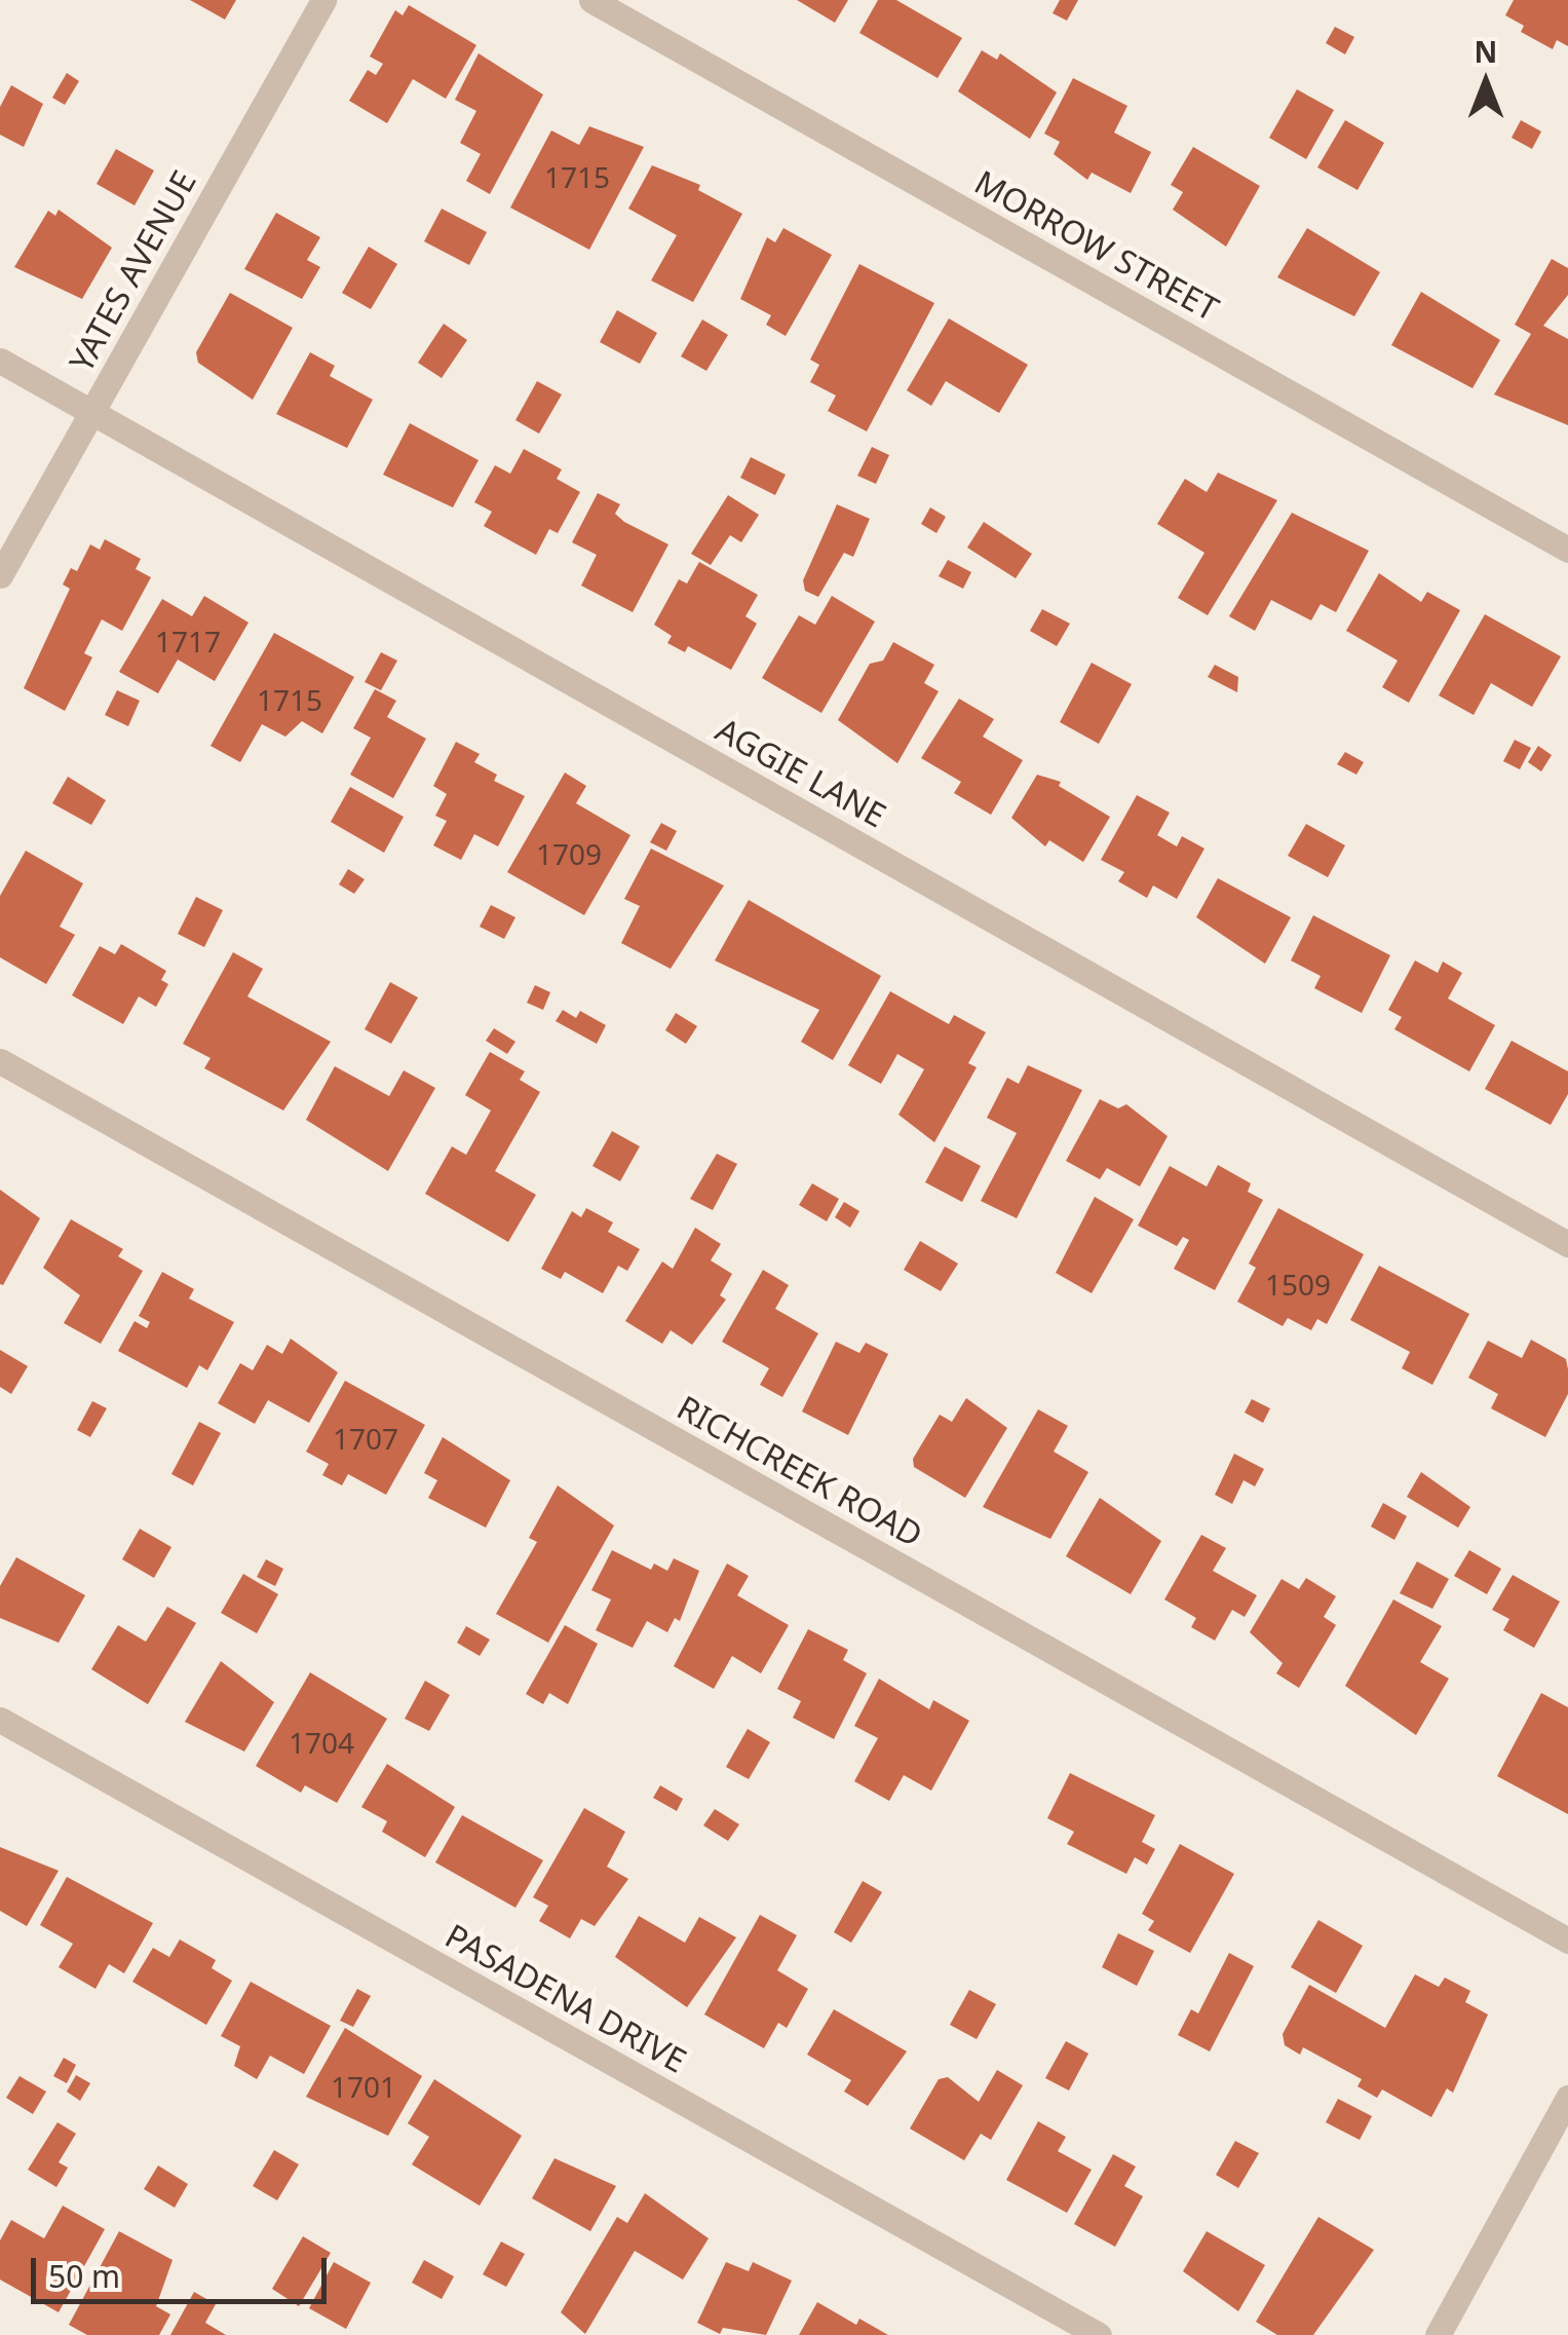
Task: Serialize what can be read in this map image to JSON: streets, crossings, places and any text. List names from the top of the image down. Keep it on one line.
{"streets":{"street":["MORROW STREET","YATES AVENUE","AGGIE LANE","RICHCREEK ROAD","PASADENA DRIVE"]},"crossings":[["YATES AVENUE","AGGIE LANE"]],"house_numbers":["1715","1717","1715","1709","1509","1707","1704","1701"],"scale_bar":"50 m","north":"top"}
